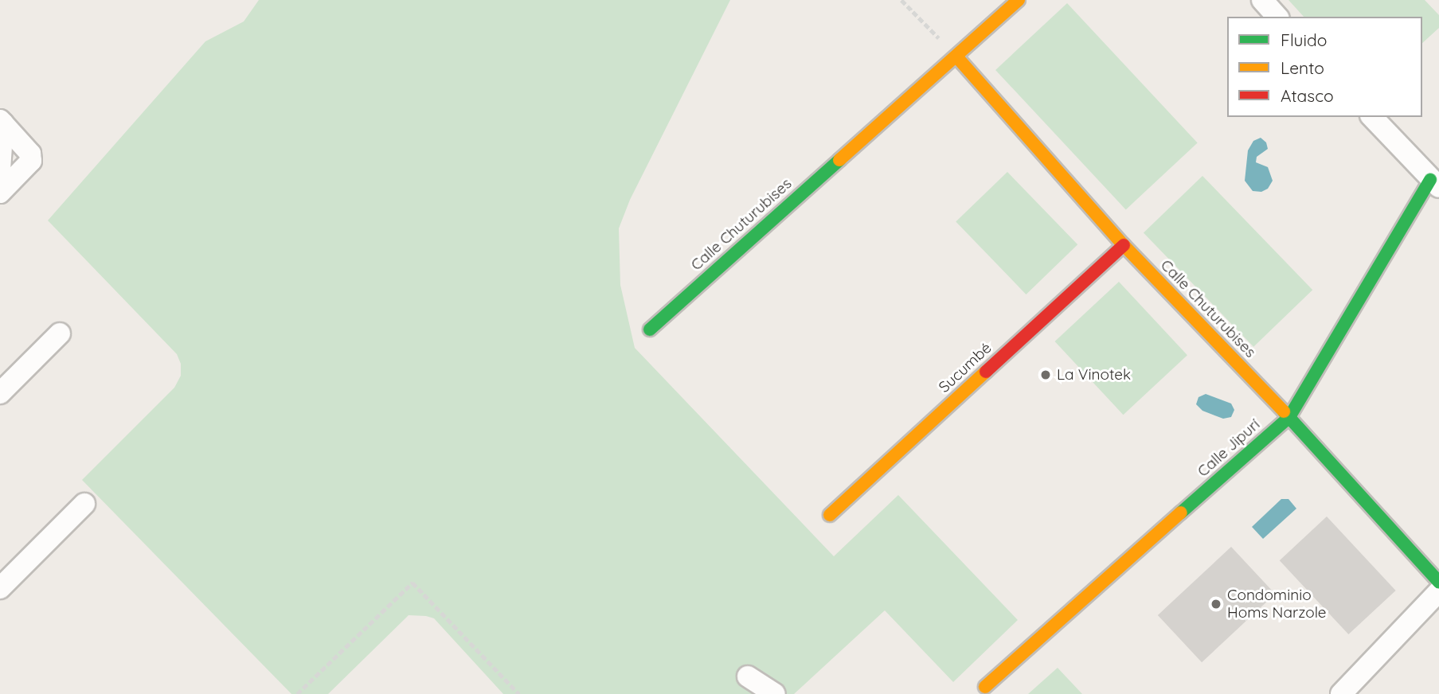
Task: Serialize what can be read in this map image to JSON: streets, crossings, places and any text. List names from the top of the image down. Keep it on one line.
{"streets":{"street":["Calle Chuturubises","Sucumbé","Calle Jipurí"]},"crossings":[["Calle Chuturubises","Sucumbé"],["Calle Chuturubises","Calle Jipurí"]],"places":["La Vinotek","Condominio Homs Narzole"],"legend":["Fluido","Lento","Atasco"]}
